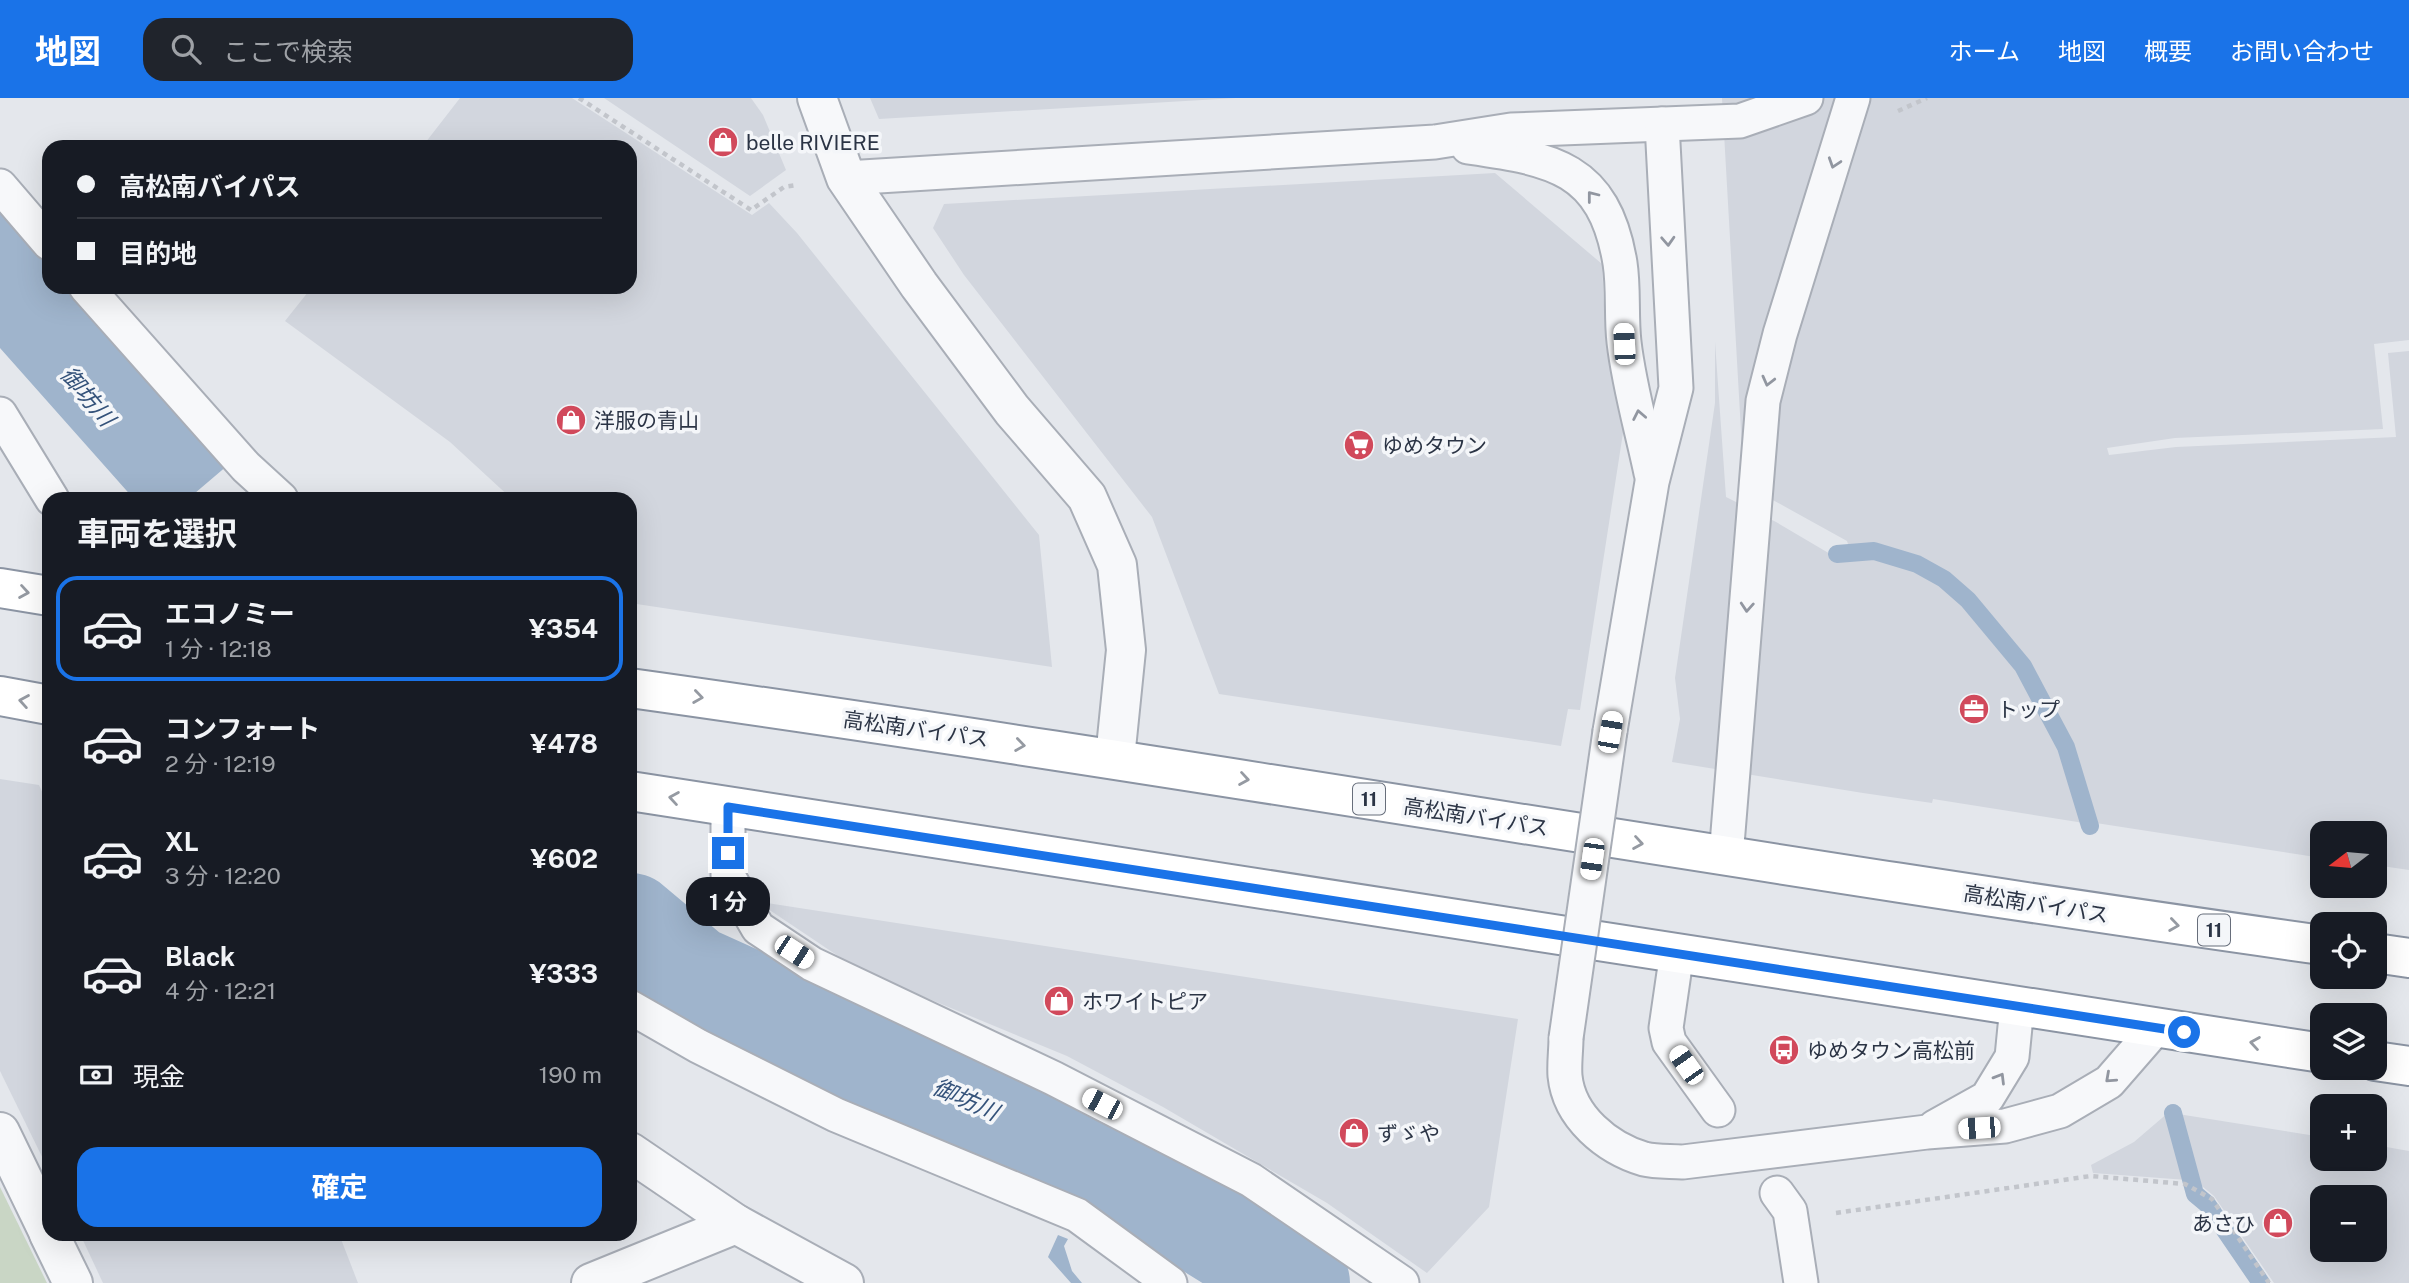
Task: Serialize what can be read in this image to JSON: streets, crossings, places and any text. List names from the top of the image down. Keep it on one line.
{"streets":{"highway":["高松南バイパス","11"]},"water":["御坊川"],"places":{"shop":["belle RIVIERE","洋服の青山","ホワイトピア","ずゞや","あさひ"],"supermarket":["ゆめタウン"],"office":["トップ"],"bus stop":["ゆめタウン高松前"]},"north":"left","page":{"header":"地図","search":"ここで検索","nav":["ホーム","地図","概要","お問い合わせ"],"banner":["高松南バイパス","目的地"],"heading":"車両を選択","list":[{"name":"エコノミー","note":"1 分 · 12:18","value":"¥354"},{"name":"コンフォート","note":"2 分 · 12:19","value":"¥478"},{"name":"XL","note":"3 分 · 12:20","value":"¥602"},{"name":"Black","note":"4 分 · 12:21","value":"¥333"}],"map_buttons":["+","−"],"bubble":"1 分","pay":["現金","190 m"],"buttons":"確定"}}
